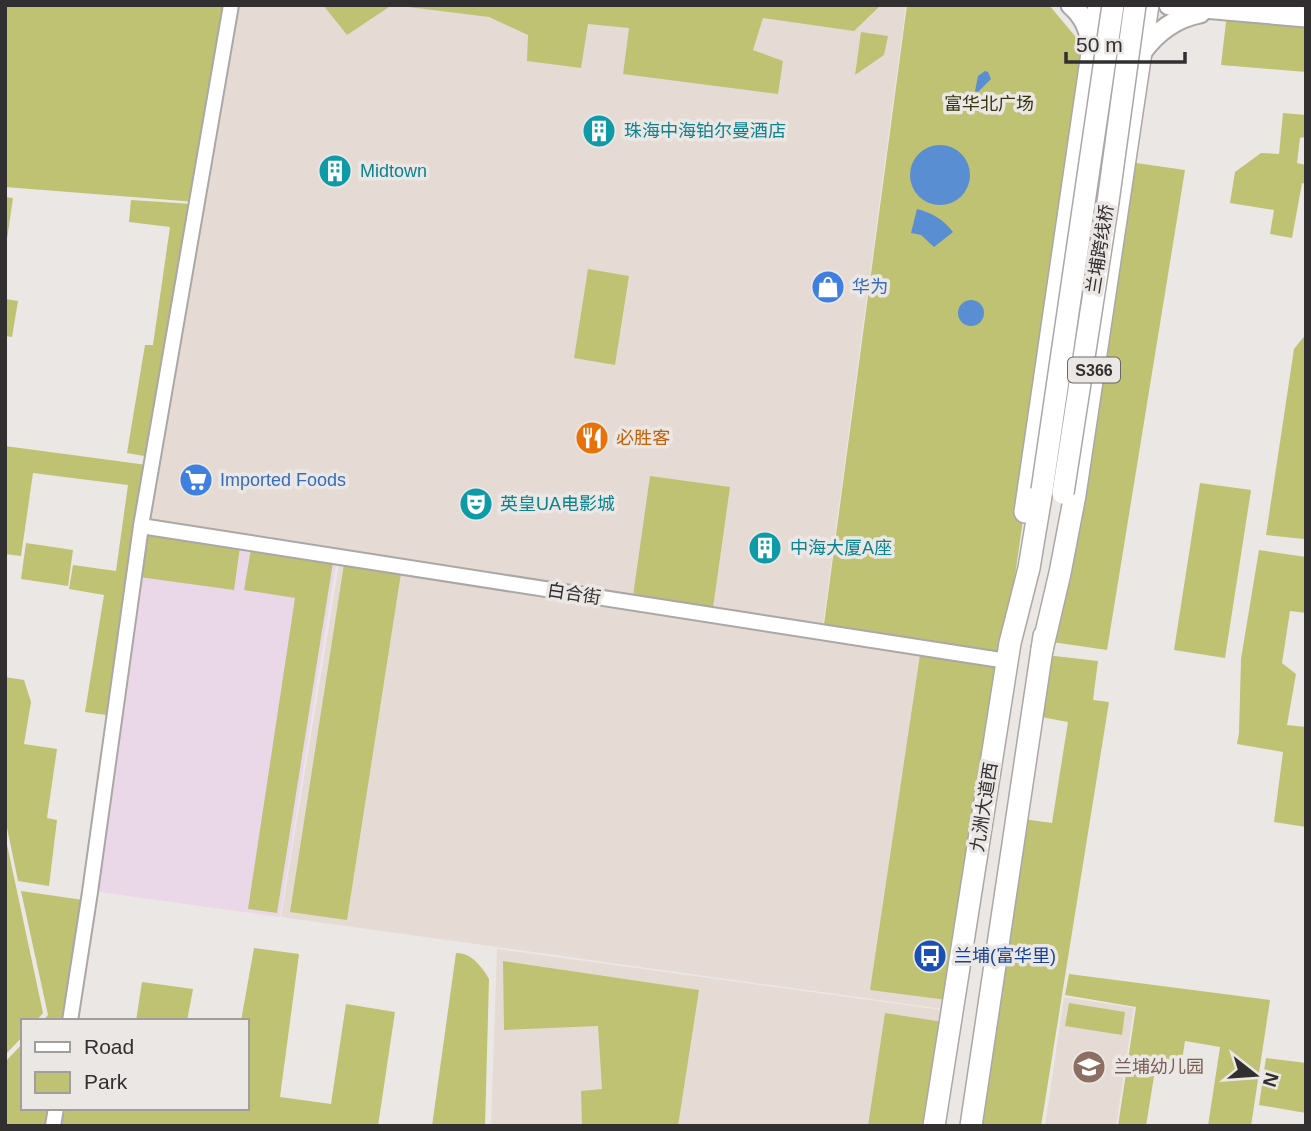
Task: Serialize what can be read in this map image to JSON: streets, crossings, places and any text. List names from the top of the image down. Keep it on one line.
{"streets":{"main road":["兰埔跨线桥","S366","九洲大道西"],"street":["白合街"]},"crossings":[["兰埔跨线桥","九洲大道西"],["S366","白合街"],["S366","九洲大道西"],["白合街","九洲大道西"]],"parks":["富华北广场"],"places":{"building":["珠海中海铂尔曼酒店","Midtown","中海大厦A座"],"shop":["华为"],"restaurant":["必胜客"],"supermarket":["Imported Foods"],"theatre":["英皇UA电影城"],"bus stop":["兰埔(富华里)"],"school or university":["兰埔幼儿园"]},"legend":["Road","Park"],"scale_bar":"50 m","north":"right"}
